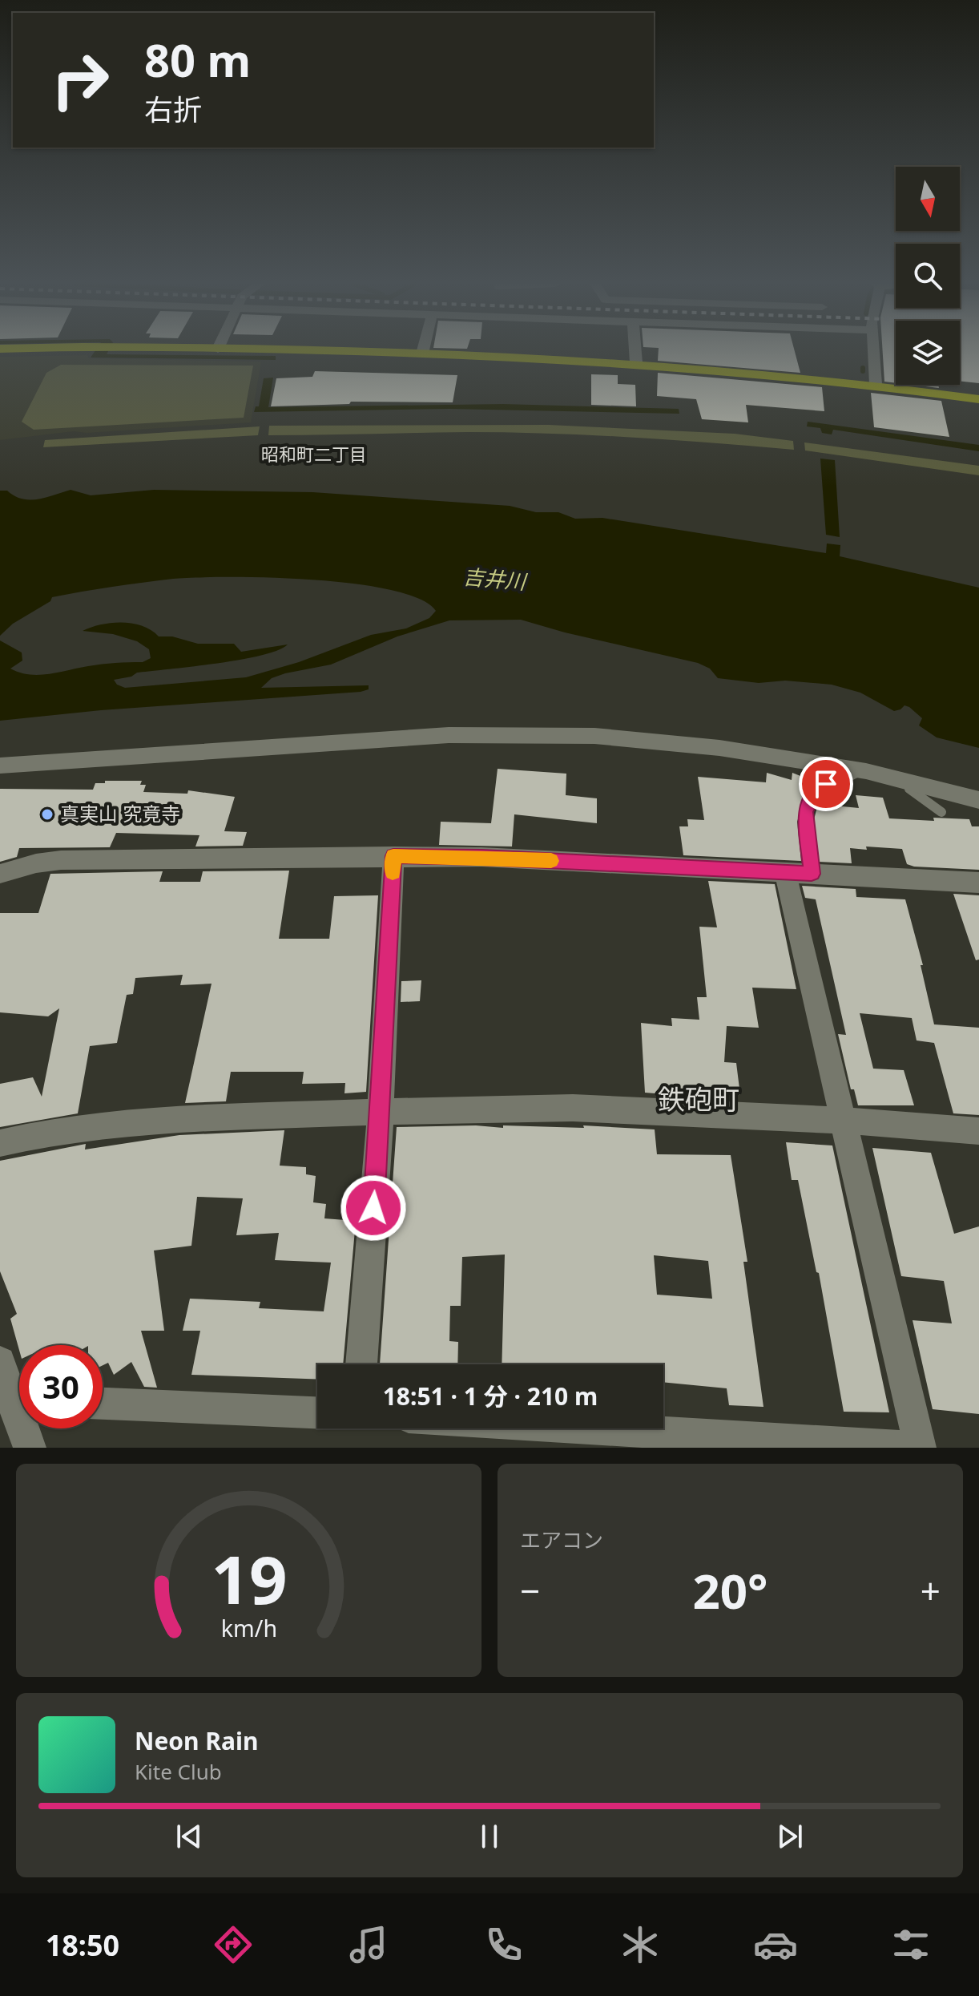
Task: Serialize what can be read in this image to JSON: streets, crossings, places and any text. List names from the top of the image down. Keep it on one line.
{"districts":["昭和町二丁目","鉄砲町"],"water":["吉井川"],"places":["真実山 究竟寺"],"north":"bottom","page":{"turn":["80 m","右折"],"limit":"30","trip":"18:51 · 1 分 · 210 m","tile":"エアコン","heat":["−","20°","+"],"song":["Neon Rain","Kite Club"],"tabs":"18:50","gauge":["19","km/h"]}}
